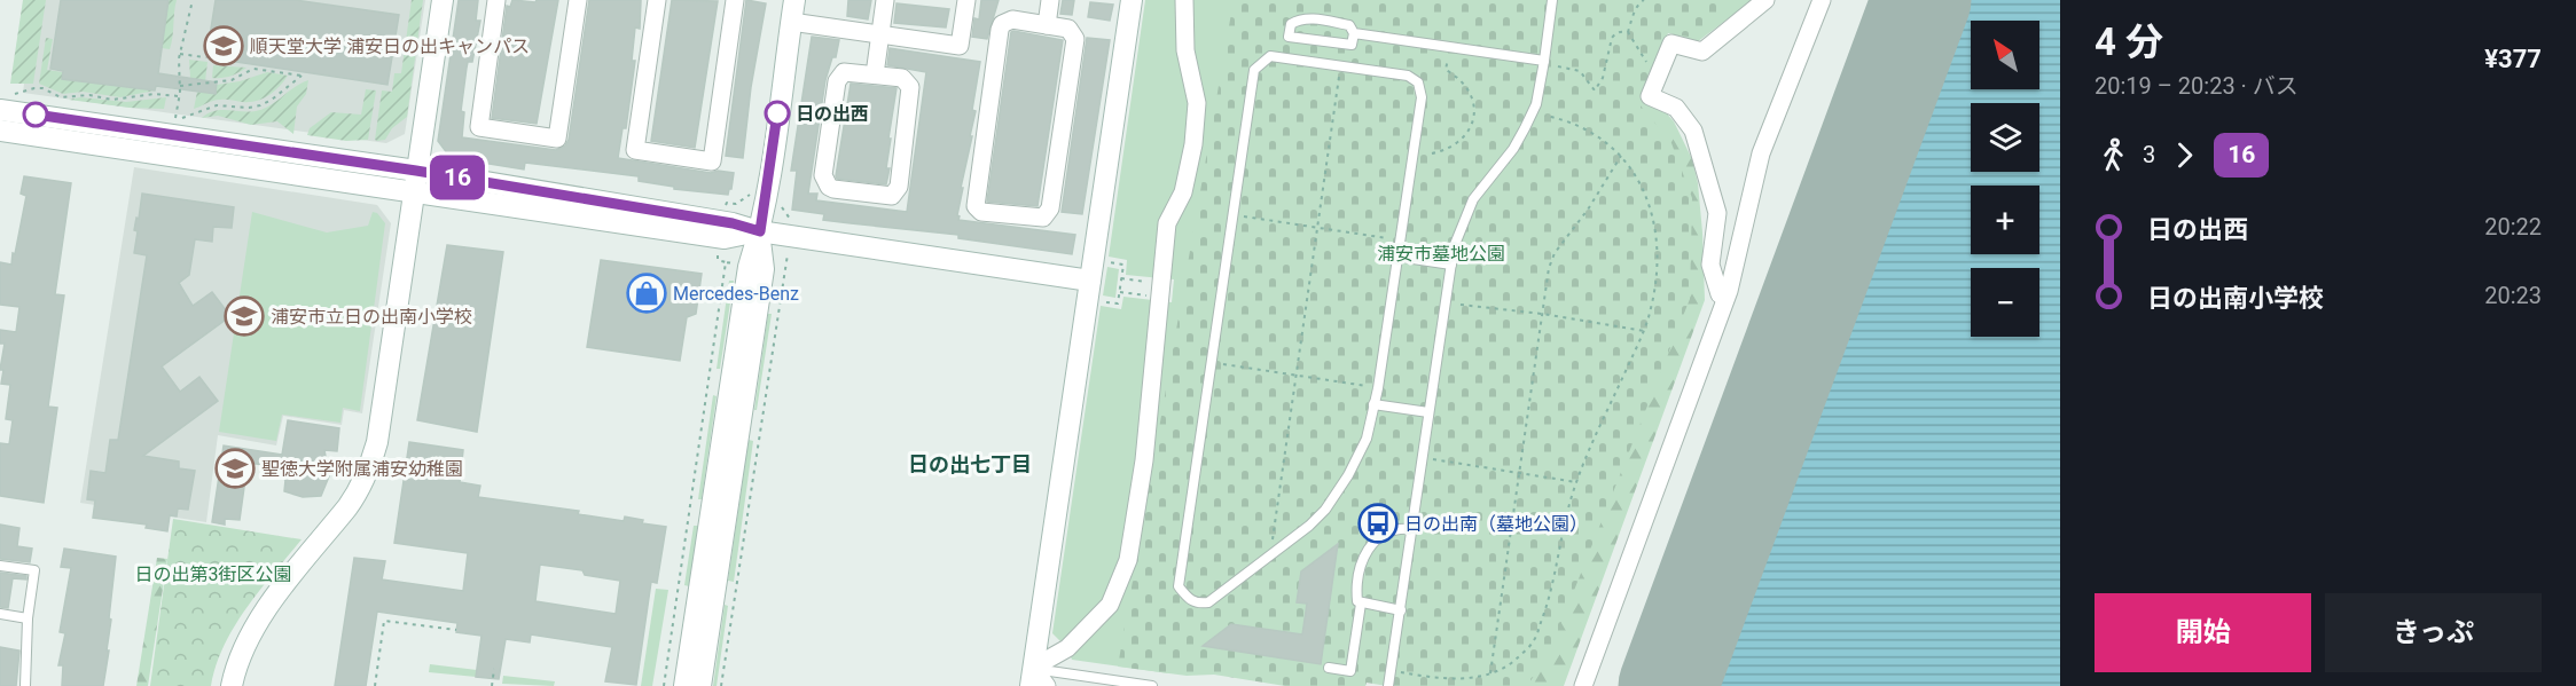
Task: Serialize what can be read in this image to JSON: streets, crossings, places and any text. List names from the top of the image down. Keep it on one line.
{"districts":["日の出七丁目"],"parks":["浦安市墓地公園","日の出第3街区公園"],"places":{"school or university":["順天堂大学 浦安日の出キャンパス","浦安市立日の出南小学校","聖徳大学附属浦安幼稚園"],"other":["日の出西"],"shop":["Mercedes-Benz"],"bus stop":["日の出南（墓地公園）"]},"lines":["bus line 16"],"north":"top left","page":{"on_map":"16","heading":["4 分","20:19 – 20:23 · バス","¥377"],"map_buttons":["+","−"],"legs":["3","16"],"list":[{"name":"日の出西","value":"20:22"},{"name":"日の出南小学校","value":"20:23"}],"buttons":["開始","きっぷ"]}}
